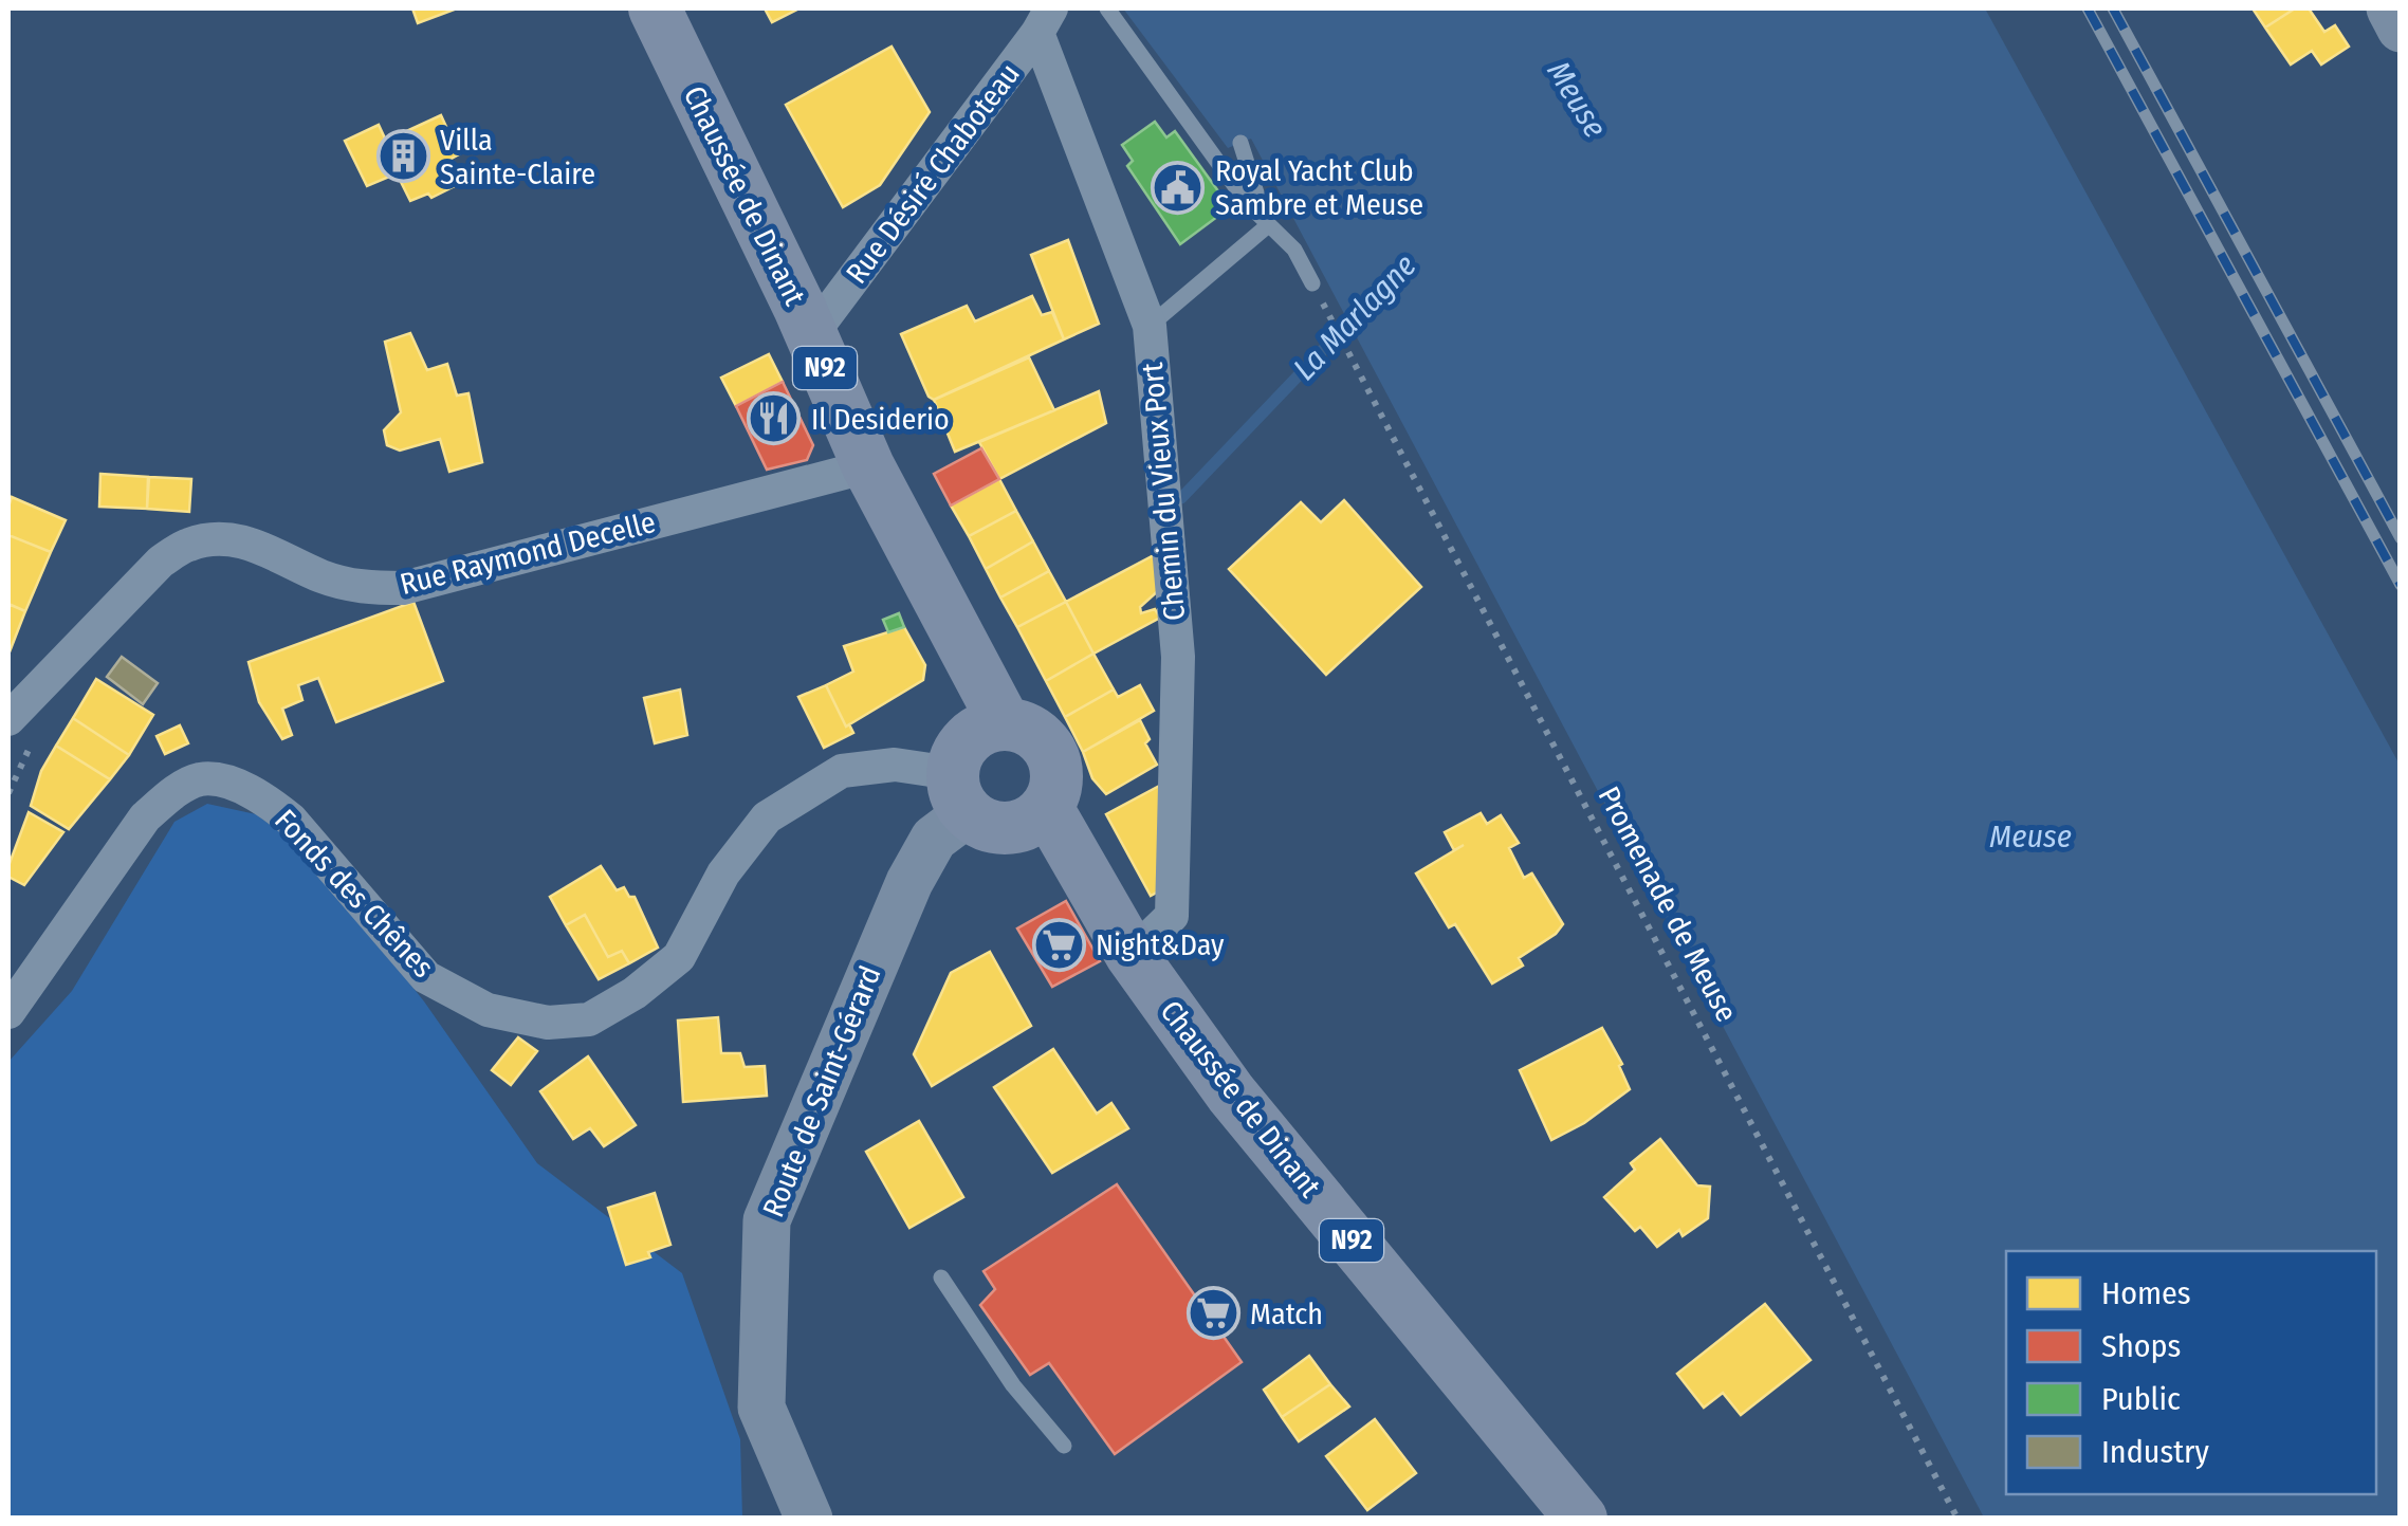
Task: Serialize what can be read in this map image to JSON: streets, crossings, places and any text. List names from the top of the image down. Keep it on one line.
{"streets":{"main road":["Chaussée de Dinant","N92","Route de Saint-Gérard"],"street":["Rue Désiré Chaboteau","Chemin du Vieux Port","Rue Raymond Decelle","Fonds des Chênes"],"path":["Promenade de Meuse"]},"crossings":[["Rue Désiré Chaboteau","Chaussée de Dinant"],["Rue Désiré Chaboteau","Chemin du Vieux Port"],["Chaussée de Dinant","Chemin du Vieux Port"],["Chaussée de Dinant","Rue Raymond Decelle"],["Chaussée de Dinant","Fonds des Chênes"],["Chaussée de Dinant","Route de Saint-Gérard"],["Fonds des Chênes","Route de Saint-Gérard"]],"water":["Meuse","La Marlagne"],"places":{"building":["Villa Sainte-Claire"],"public building":["Royal Yacht Club Sambre et Meuse"],"restaurant":["Il Desiderio"],"supermarket":["Night&Day","Match"]},"legend":["Homes","Shops","Public","Industry"]}
